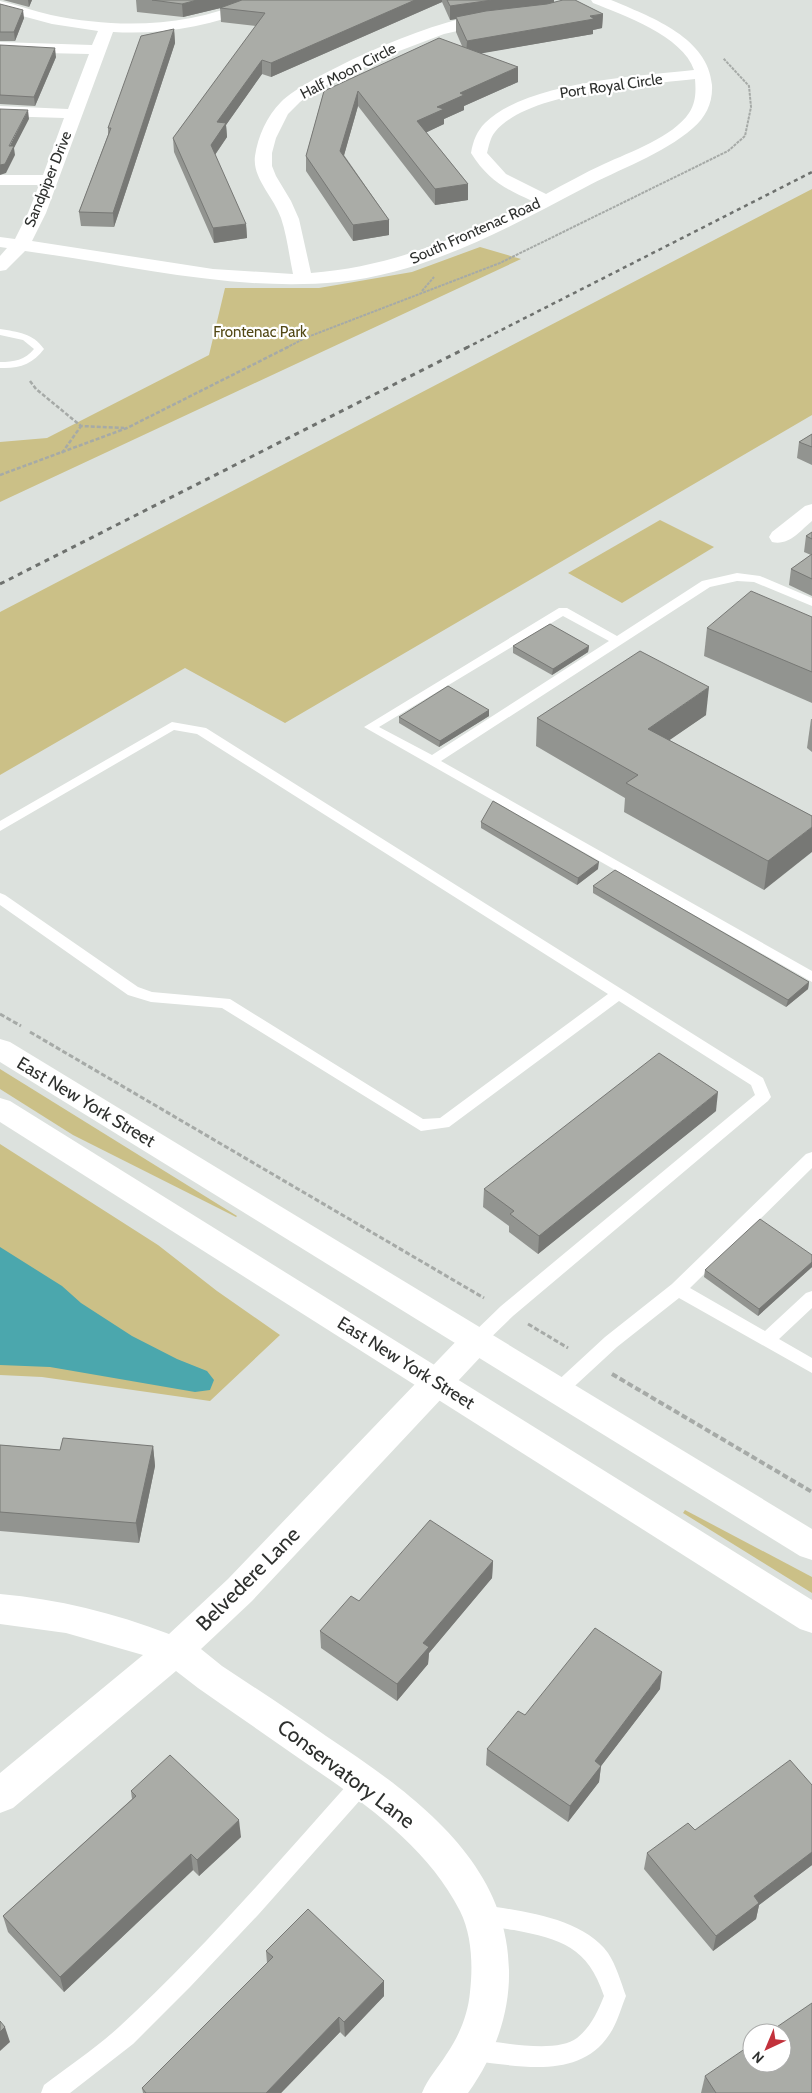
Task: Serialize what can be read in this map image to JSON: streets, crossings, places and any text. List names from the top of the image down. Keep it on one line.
{"streets":{"street":["Half Moon Circle","Port Royal Circle","Sandpiper Drive","South Frontenac Road","East New York Street","Belvedere Lane","Conservatory Lane"]},"crossings":[["Half Moon Circle","South Frontenac Road"],["Port Royal Circle","South Frontenac Road"],["Sandpiper Drive","South Frontenac Road"],["East New York Street","Belvedere Lane"],["Belvedere Lane","Conservatory Lane"]],"parks":["Frontenac Park"],"north":"bottom left"}
